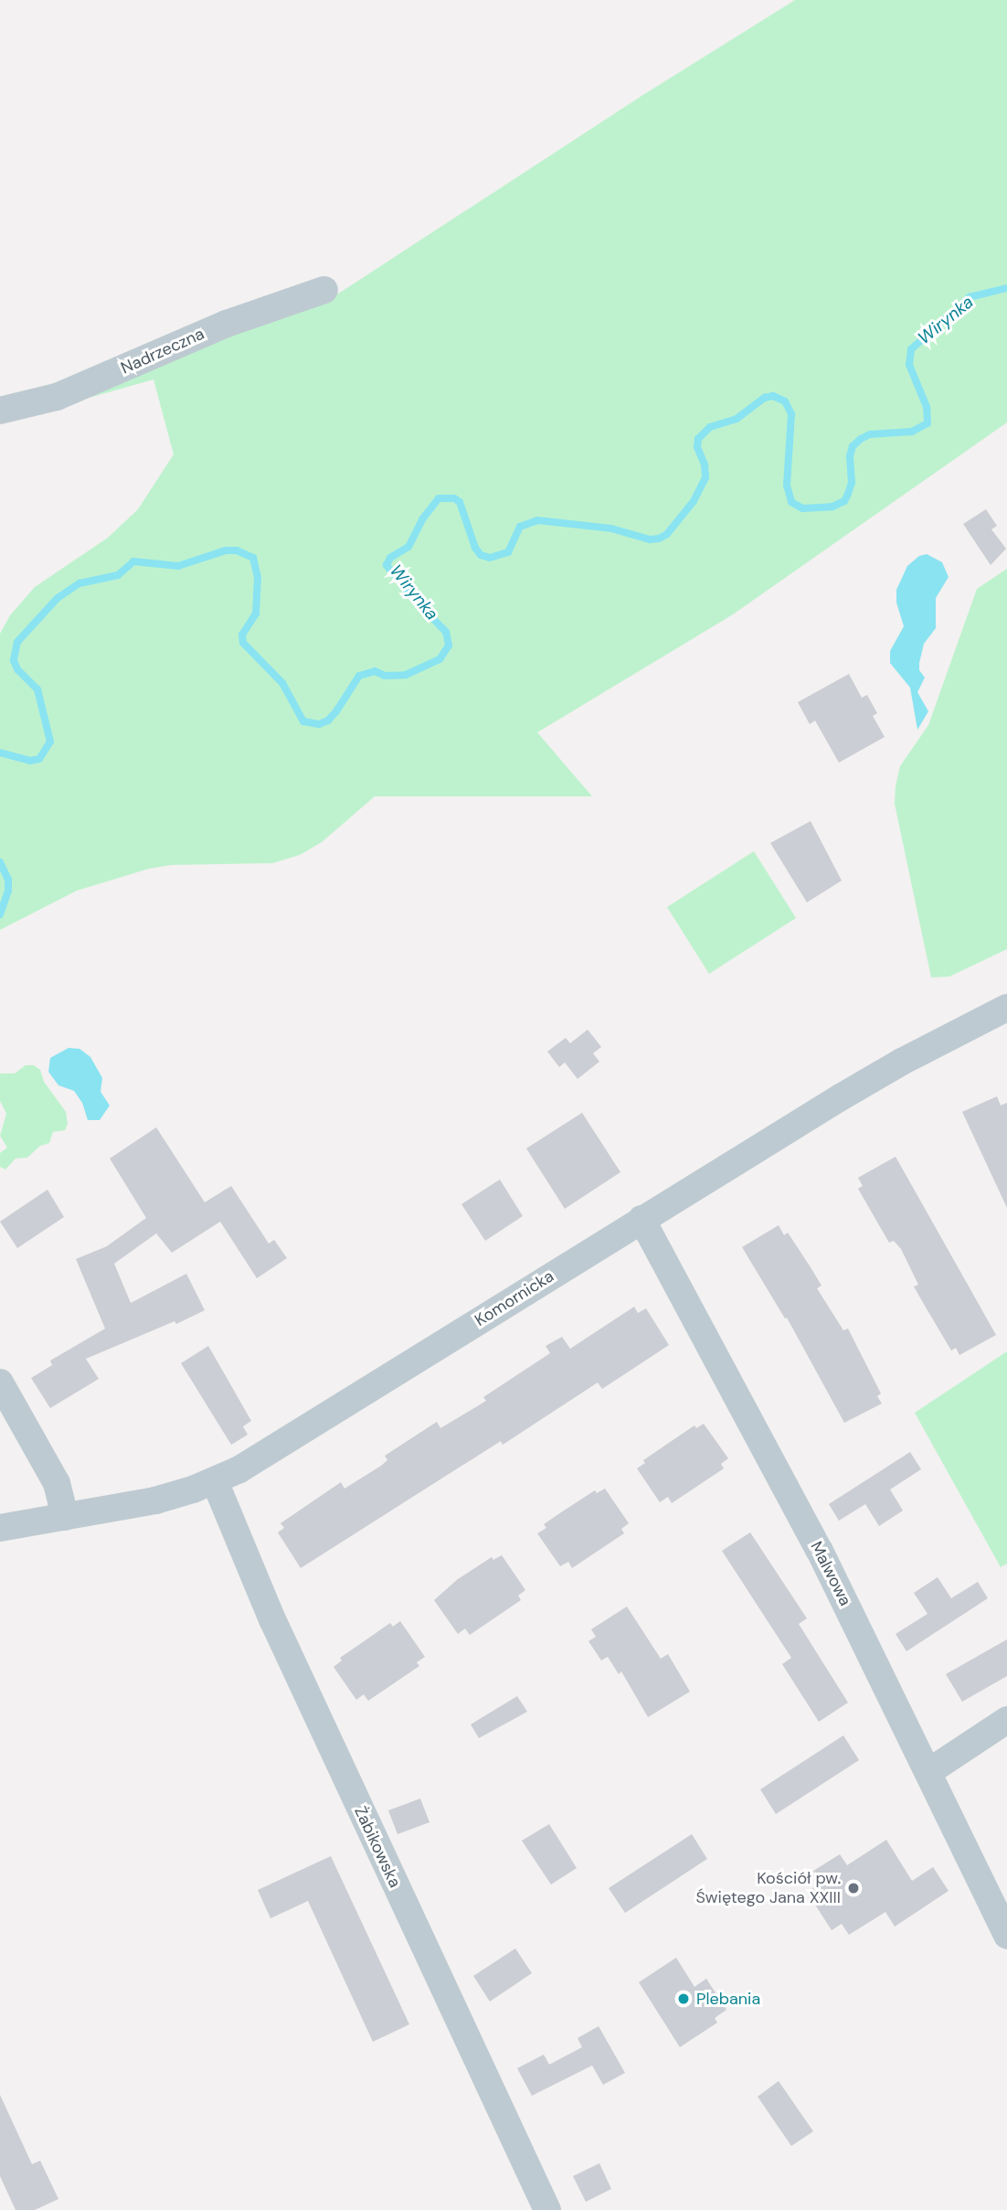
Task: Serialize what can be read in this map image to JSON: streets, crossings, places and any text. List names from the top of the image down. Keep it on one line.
{"streets":{"street":["Nadrzeczna","Komornicka","Malwowa","Żabikowska"]},"crossings":[["Komornicka","Malwowa"],["Komornicka","Żabikowska"]],"water":["Wirynka"],"places":["Kościół pw. Świętego Jana XXIII","Plebania"]}
